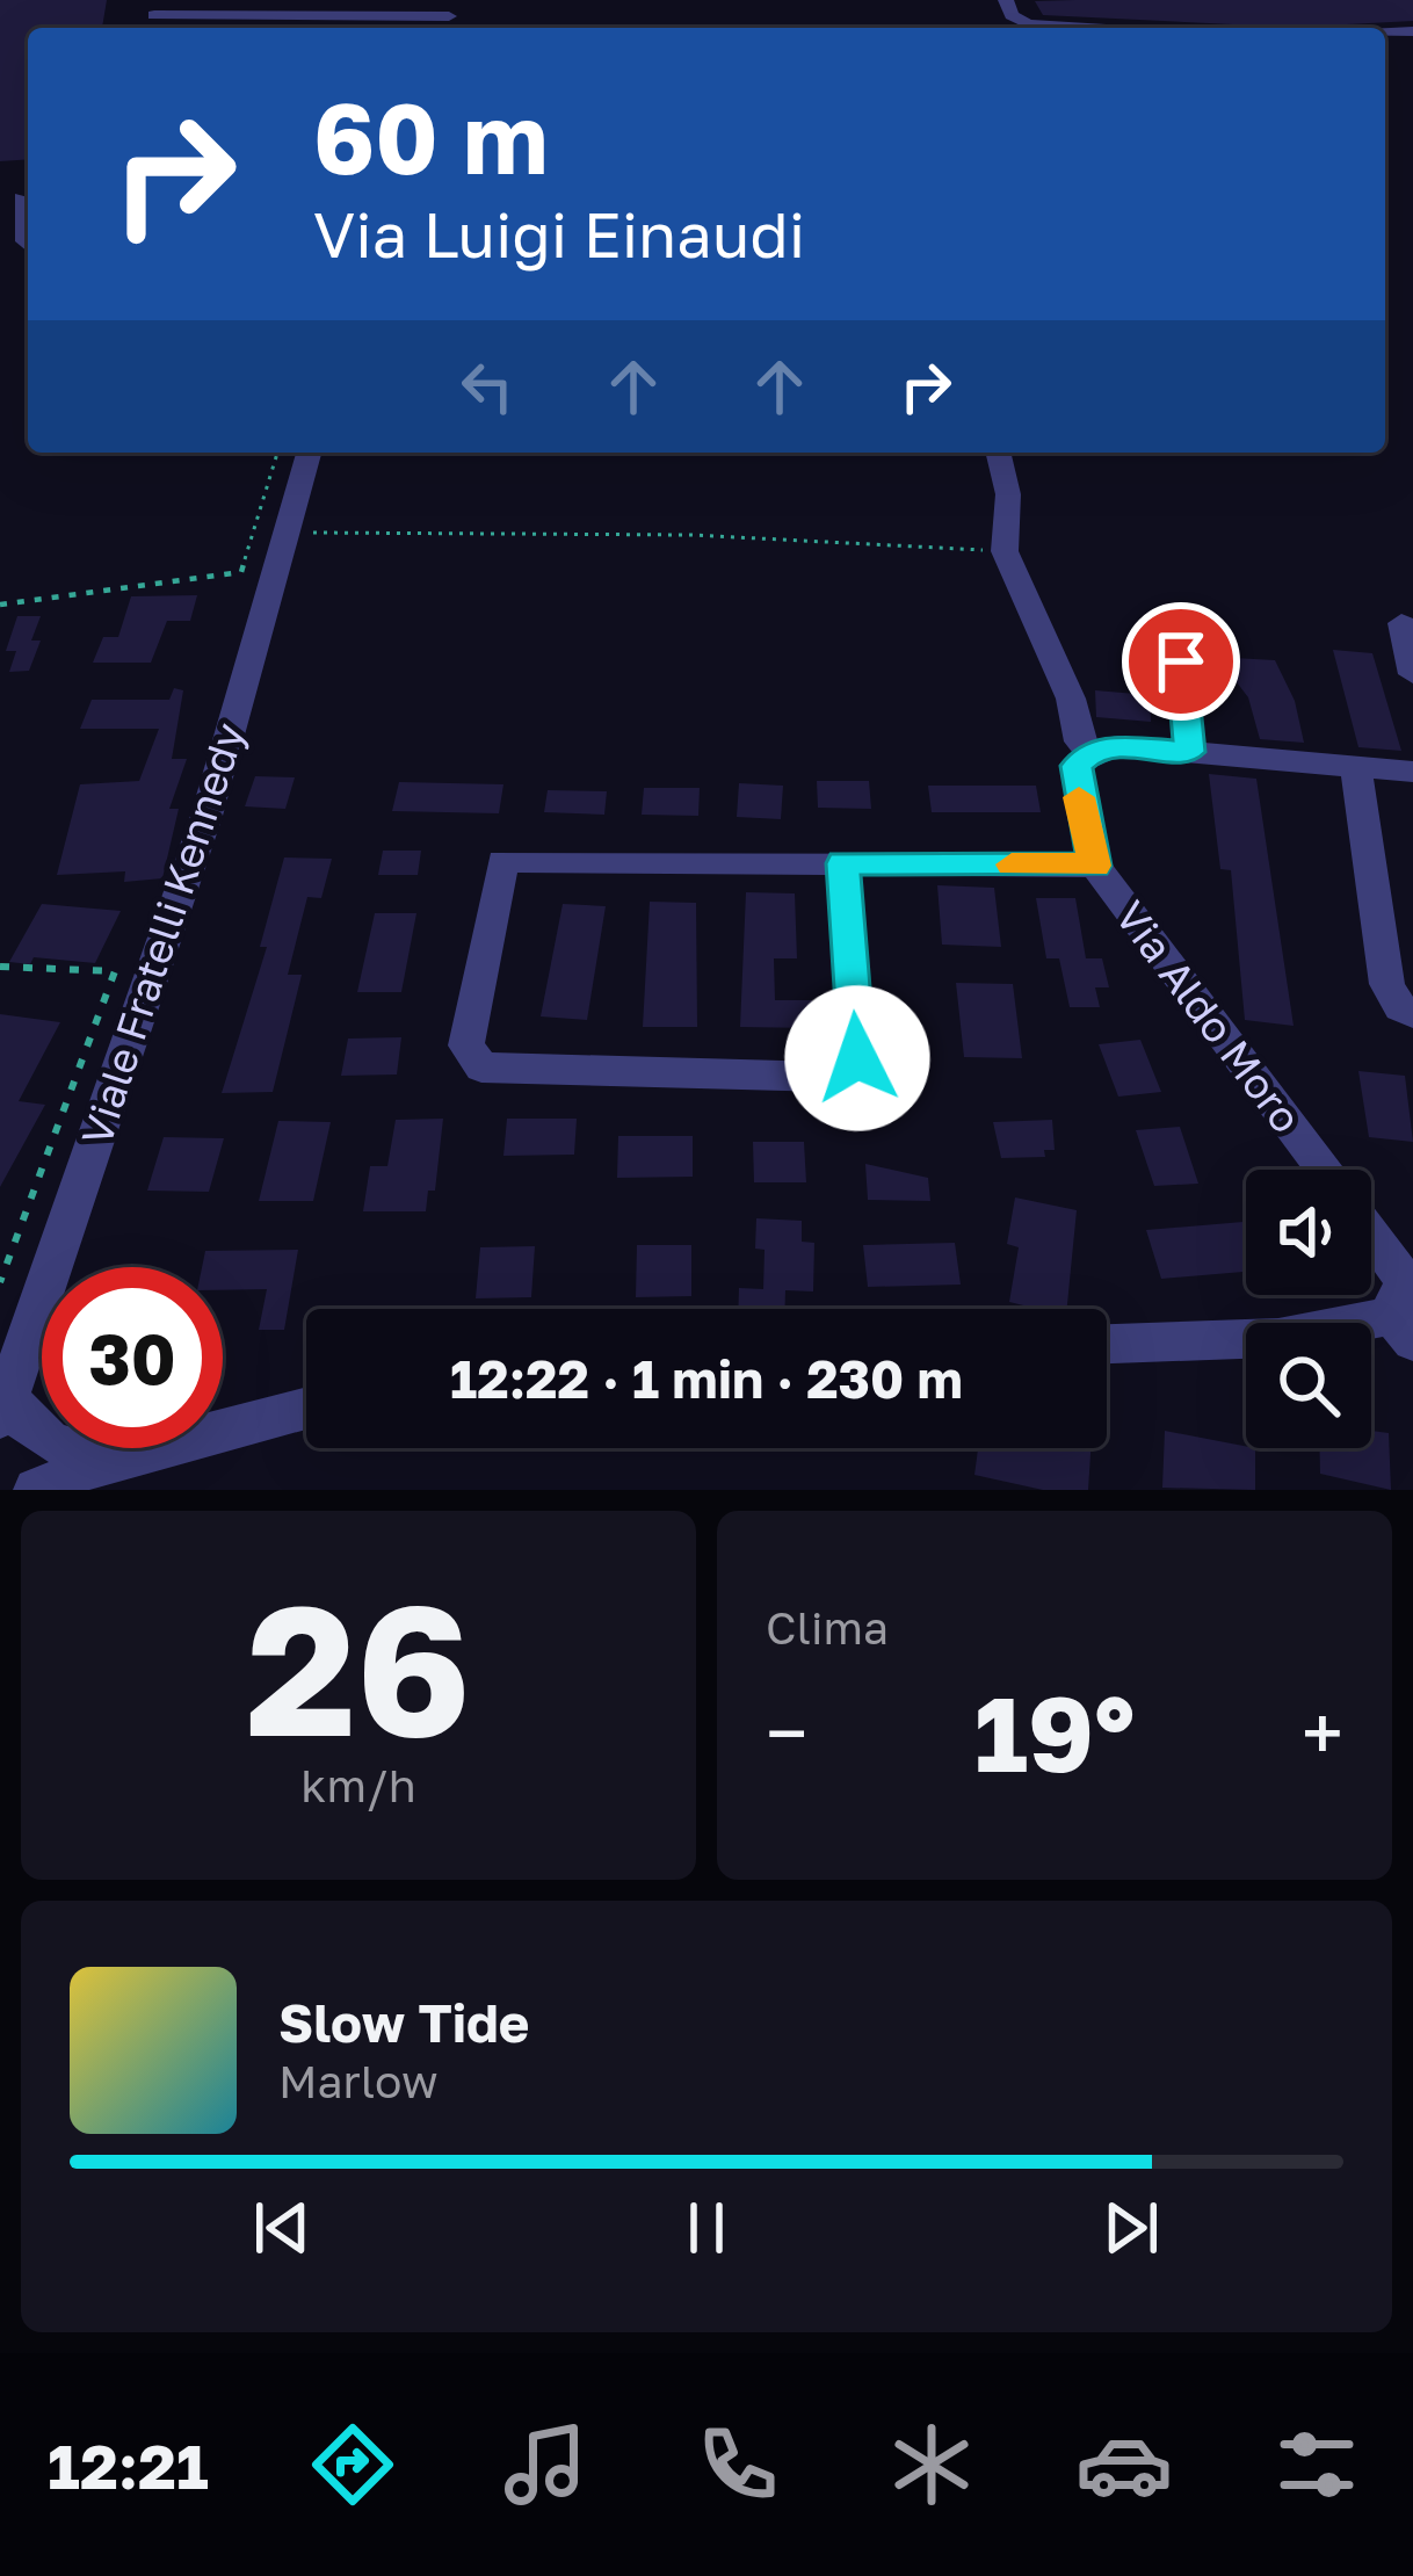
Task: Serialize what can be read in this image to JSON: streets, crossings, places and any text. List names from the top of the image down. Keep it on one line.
{"streets":{"street":["Viale Fratelli Kennedy","Via Aldo Moro"]},"page":{"turn":["60 m","Via Luigi Einaudi"],"limit":"30","trip":"12:22 · 1 min · 230 m","tile":[["26","km/h"],"Clima"],"heat":["−","19°","+"],"song":["Slow Tide","Marlow"],"tabs":"12:21"}}
